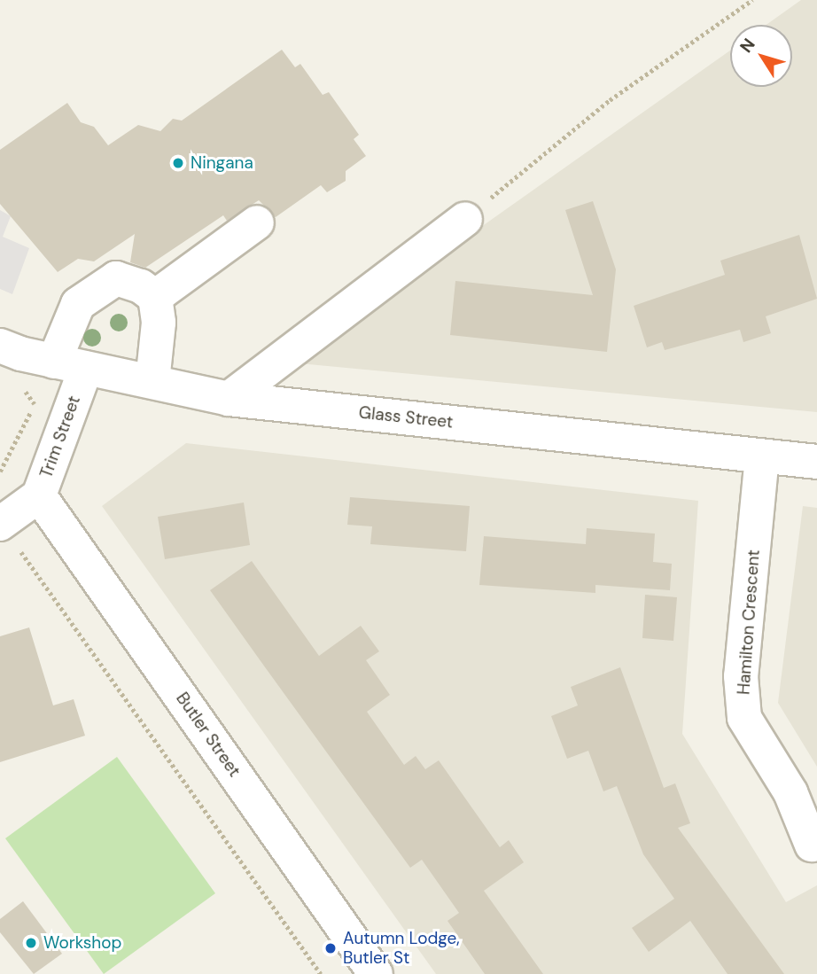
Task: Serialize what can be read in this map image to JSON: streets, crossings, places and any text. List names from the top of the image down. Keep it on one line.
{"streets":{"street":["Glass Street","Trim Street","Hamilton Crescent","Butler Street"]},"crossings":[["Glass Street","Trim Street"],["Glass Street","Hamilton Crescent"],["Trim Street","Butler Street"]],"places":["Ningana","Workshop","Autumn Lodge, Butler St"],"north":"top left"}
